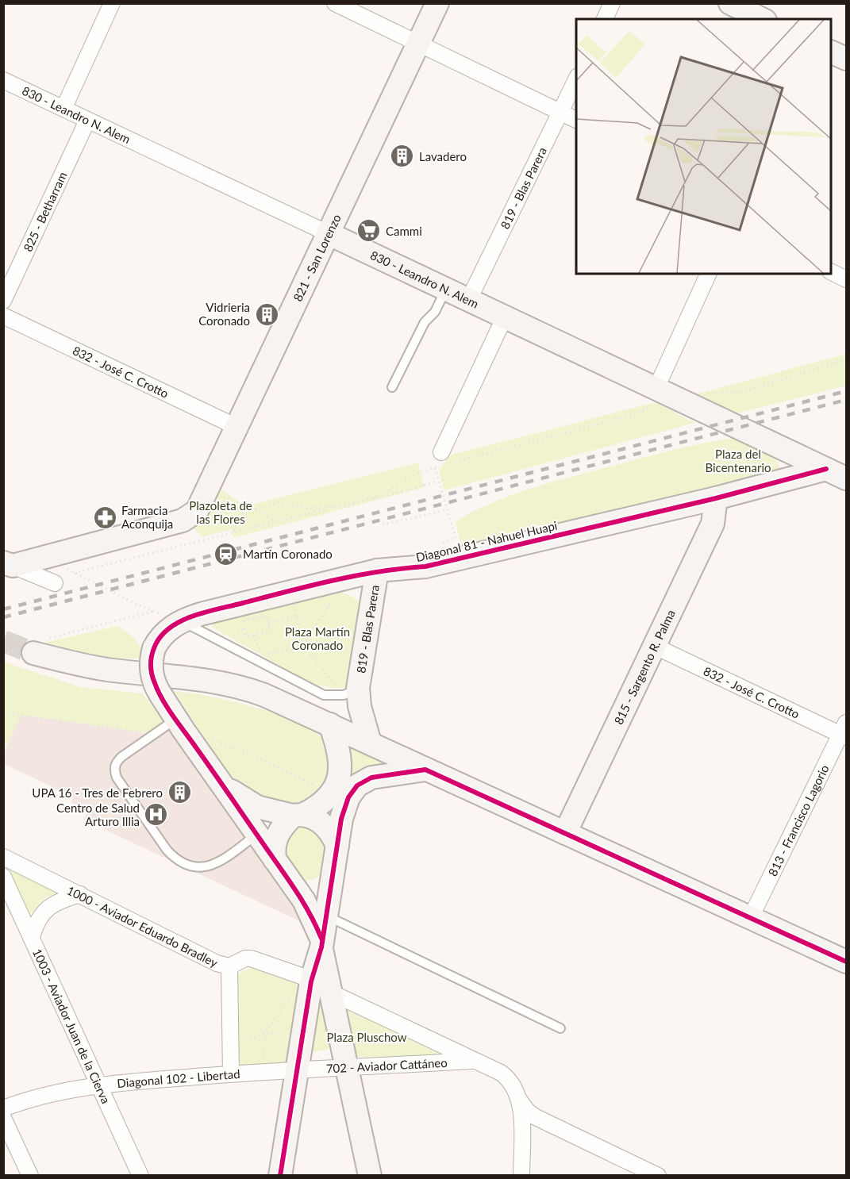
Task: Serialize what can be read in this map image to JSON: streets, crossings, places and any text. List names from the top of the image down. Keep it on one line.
{"streets":{"street":["830 - Leandro N. Alem","819 - Blas Parera","825 - Betharram","821 - San Lorenzo","832 - José C. Crotto","Diagonal 81 - Nahuel Huapi","815 - Sargento R. Palma","813 - Francisco Lagorio","1000 - Aviador Eduardo Bradley","1003 - Aviador Juan de la Cierva","702 - Aviador Cattáneo","Diagonal 102 - Libertad"]},"crossings":[["830 - Leandro N. Alem","819 - Blas Parera"],["830 - Leandro N. Alem","825 - Betharram"],["830 - Leandro N. Alem","821 - San Lorenzo"],["830 - Leandro N. Alem","Diagonal 81 - Nahuel Huapi"],["819 - Blas Parera","Diagonal 81 - Nahuel Huapi"],["821 - San Lorenzo","832 - José C. Crotto"],["832 - José C. Crotto","815 - Sargento R. Palma"],["832 - José C. Crotto","813 - Francisco Lagorio"],["Diagonal 81 - Nahuel Huapi","815 - Sargento R. Palma"],["1000 - Aviador Eduardo Bradley","702 - Aviador Cattáneo"],["1003 - Aviador Juan de la Cierva","Diagonal 102 - Libertad"],["702 - Aviador Cattáneo","Diagonal 102 - Libertad"]],"parks":["Plaza del Bicentenario","Plazoleta de las Flores","Plaza Martín Coronado","Plaza Pluschow"],"places":{"building":["Lavadero","Vidrieria Coronado","UPA 16 - Tres de Febrero"],"supermarket":["Cammi"],"pharmacy":["Farmacia Aconquija"],"station":["Martín Coronado"],"hospital":["Centro de Salud Arturo Illia"]}}
